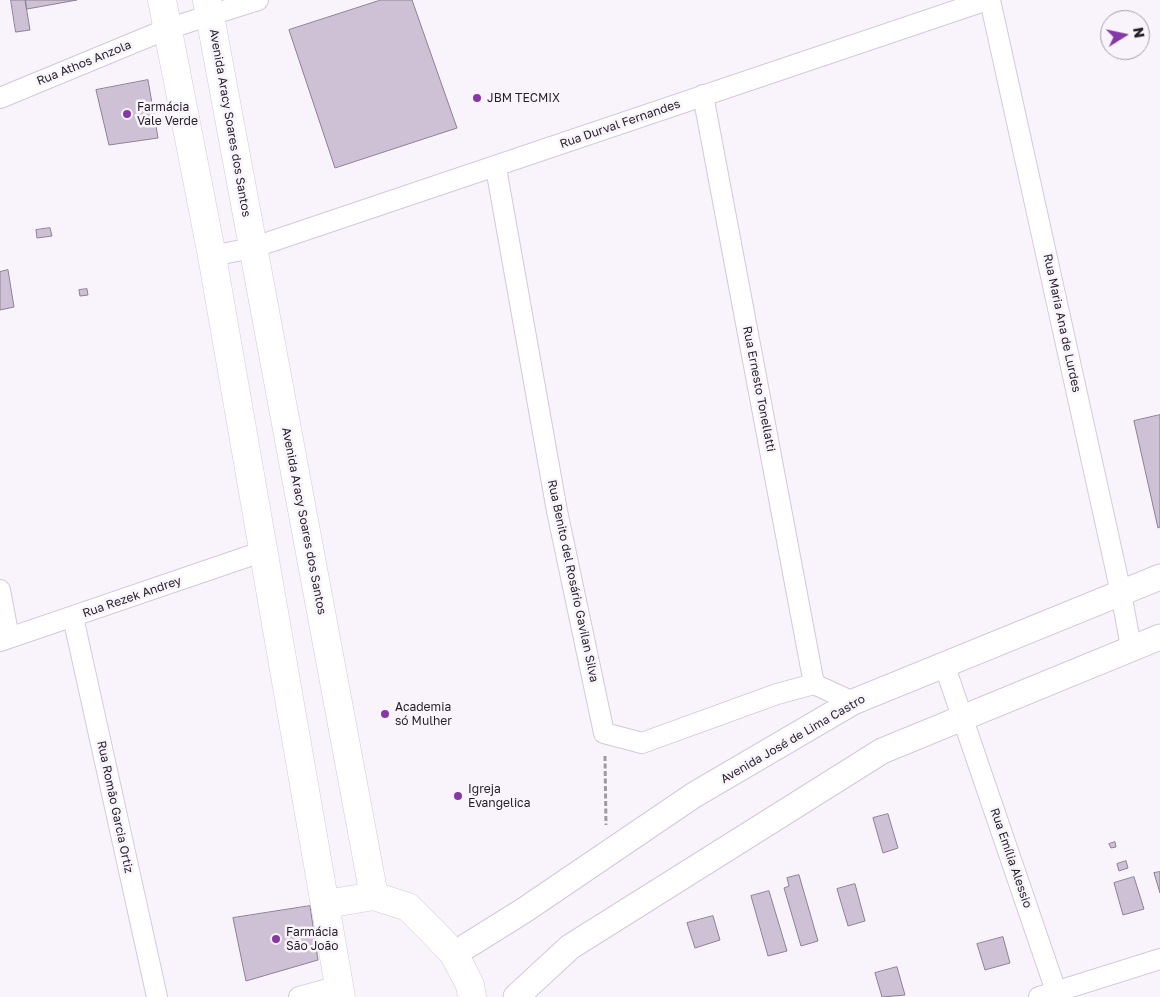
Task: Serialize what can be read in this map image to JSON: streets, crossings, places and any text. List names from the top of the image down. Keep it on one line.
{"streets":{"main road":["Avenida Aracy Soares dos Santos"],"street":["Rua Athos Anzola","Rua Durval Fernandes","Rua Maria Ana de Lurdes","Rua Ernesto Tonellatti","Rua Benito del Rosário Gavilan Silva","Rua Rezek Andrey","Avenida José de Lima Castro","Rua Romão Garcia Ortiz","Rua Emília Alessio"]},"crossings":[["Rua Athos Anzola","Avenida Aracy Soares dos Santos"],["Avenida Aracy Soares dos Santos","Rua Durval Fernandes"],["Rua Durval Fernandes","Rua Maria Ana de Lurdes"],["Rua Durval Fernandes","Rua Ernesto Tonellatti"],["Rua Durval Fernandes","Rua Benito del Rosário Gavilan Silva"],["Rua Maria Ana de Lurdes","Avenida José de Lima Castro"],["Rua Rezek Andrey","Rua Romão Garcia Ortiz"],["Avenida José de Lima Castro","Rua Emília Alessio"]],"places":["JBM TECMIX","Farmácia Vale Verde","Academia só Mulher","Igreja Evangelica","Farmácia São João"],"north":"right"}
